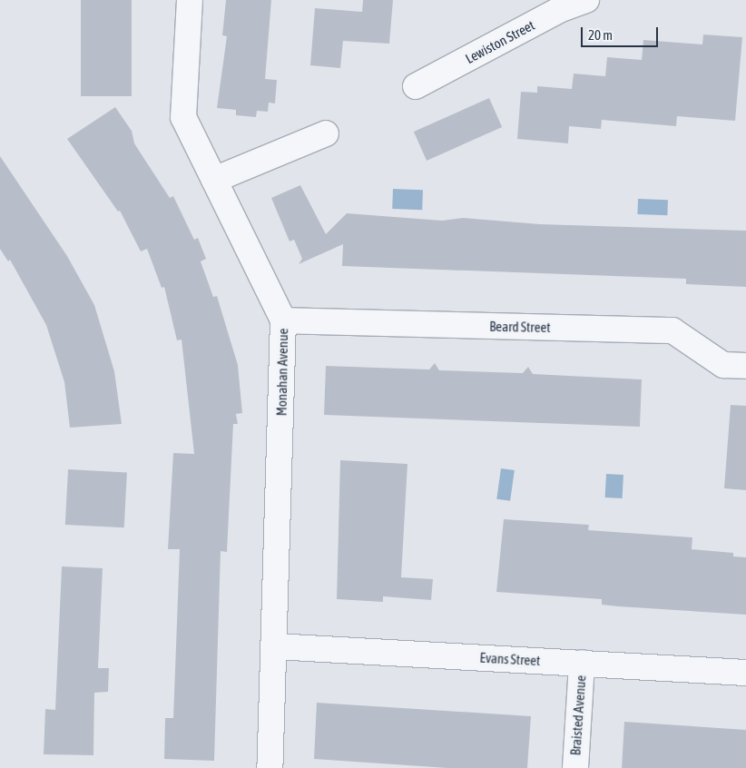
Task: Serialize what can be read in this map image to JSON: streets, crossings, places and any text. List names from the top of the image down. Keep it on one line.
{"streets":{"street":["Lewiston Street","Beard Street","Monahan Avenue","Evans Street","Braisted Avenue"]},"crossings":[["Beard Street","Monahan Avenue"],["Monahan Avenue","Evans Street"],["Evans Street","Braisted Avenue"]],"scale_bar":"20 m"}
